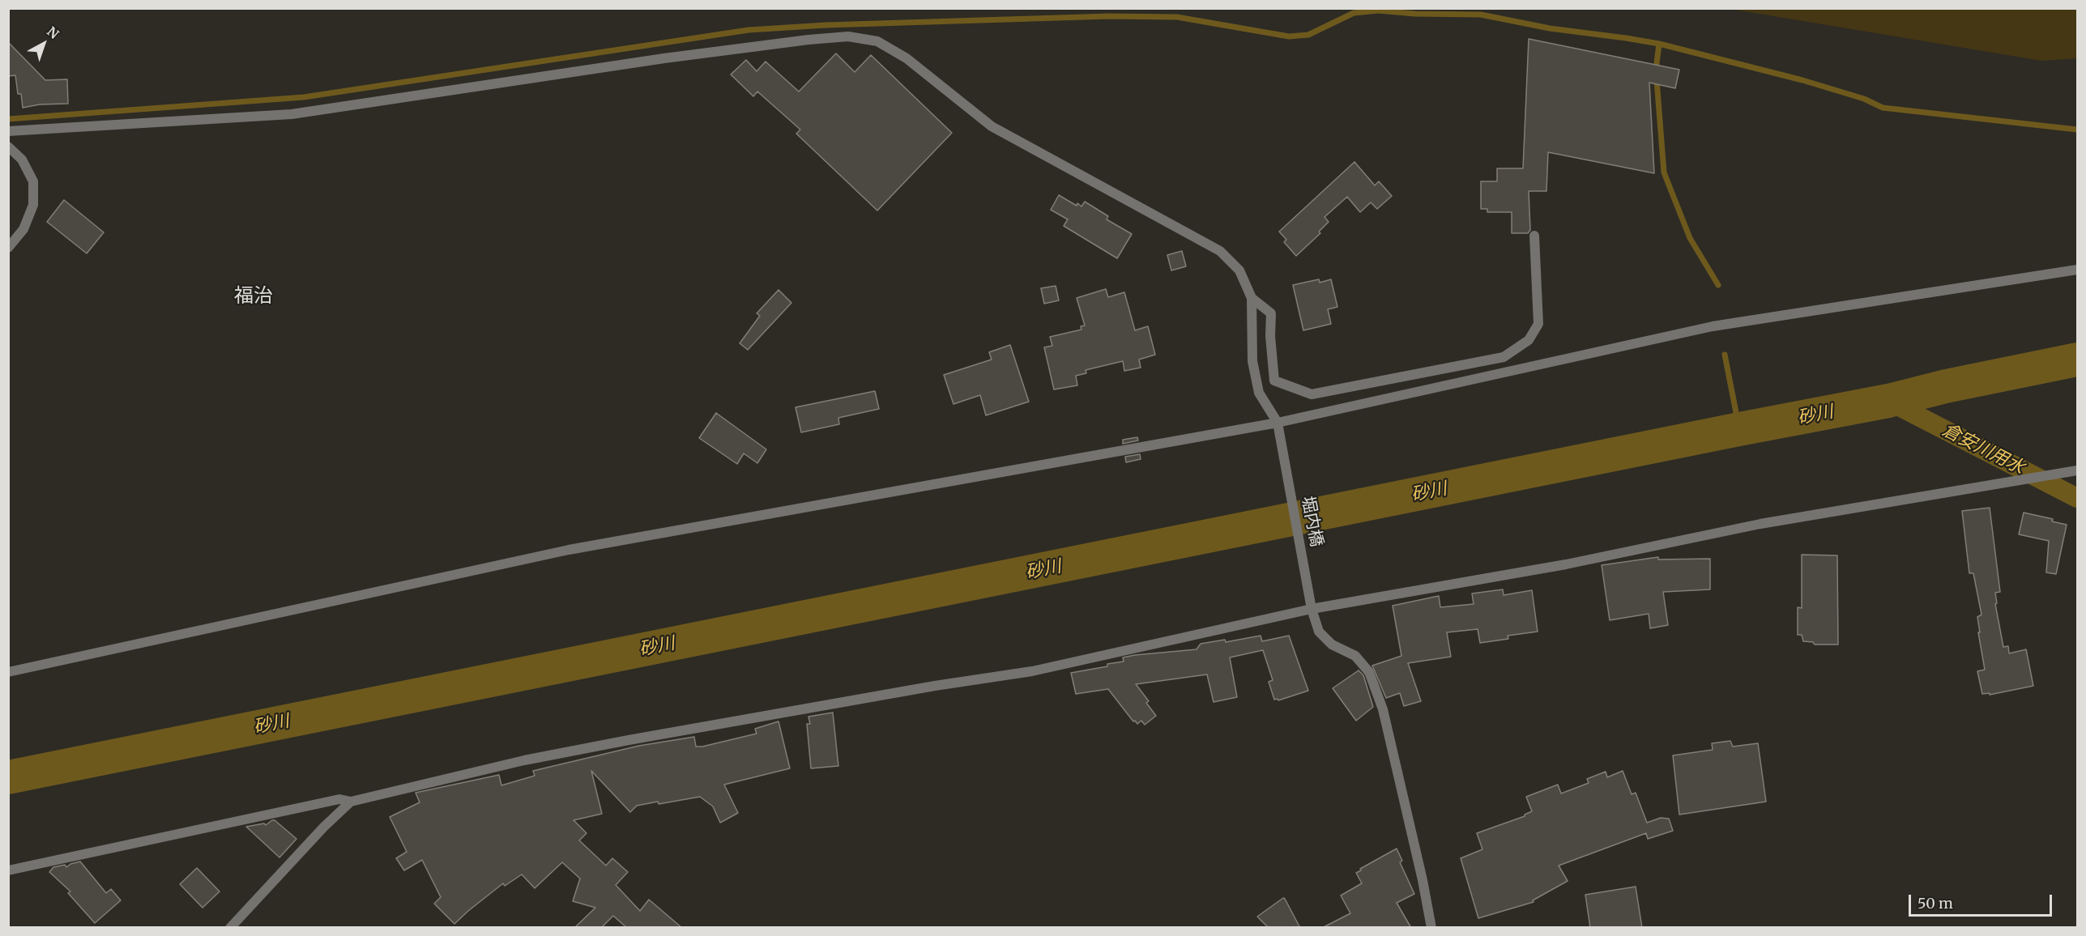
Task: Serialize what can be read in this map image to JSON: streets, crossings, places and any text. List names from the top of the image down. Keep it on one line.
{"streets":{"street":["堀内橋"]},"districts":["福治"],"water":["砂川","倉安川用水"],"scale_bar":"50 m","north":"top right"}
